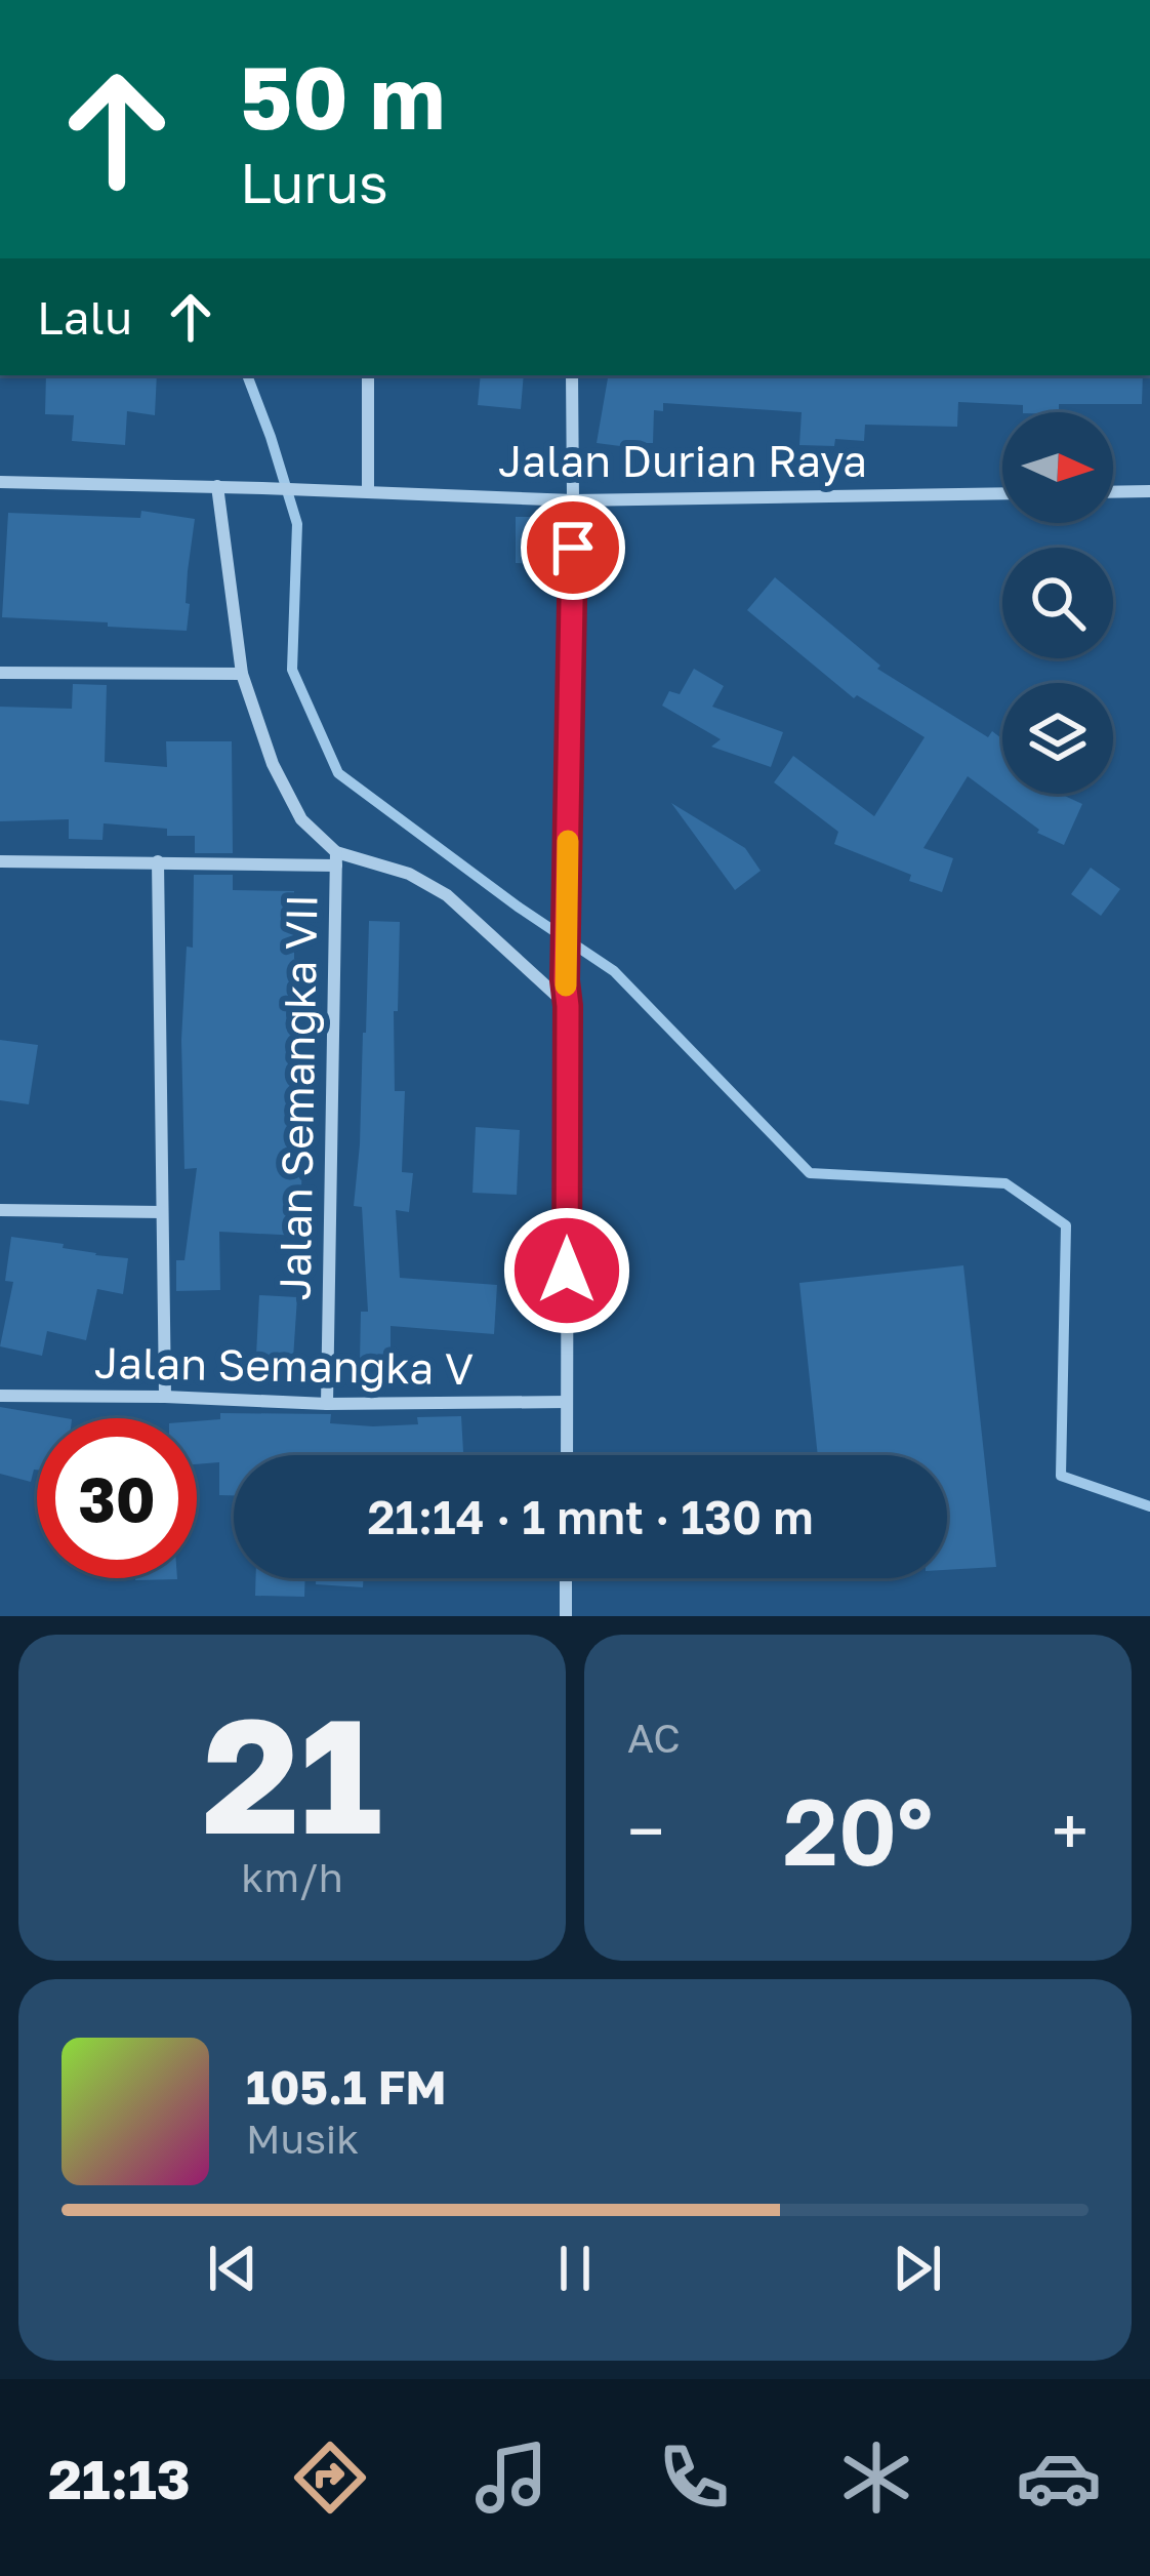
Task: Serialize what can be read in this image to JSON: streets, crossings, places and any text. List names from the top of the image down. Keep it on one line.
{"streets":{"street":["Jalan Durian Raya","Jalan Semangka VII","Jalan Semangka V"]},"crossings":[["Jalan Semangka VII","Jalan Semangka V"]],"north":"right","page":{"turn":["50 m","Lurus"],"then":"Lalu","limit":"30","trip":"21:14 · 1 mnt · 130 m","tile":[["21","km/h"],"AC"],"heat":["−","20°","+"],"song":["105.1 FM","Musik"],"tabs":"21:13"}}
